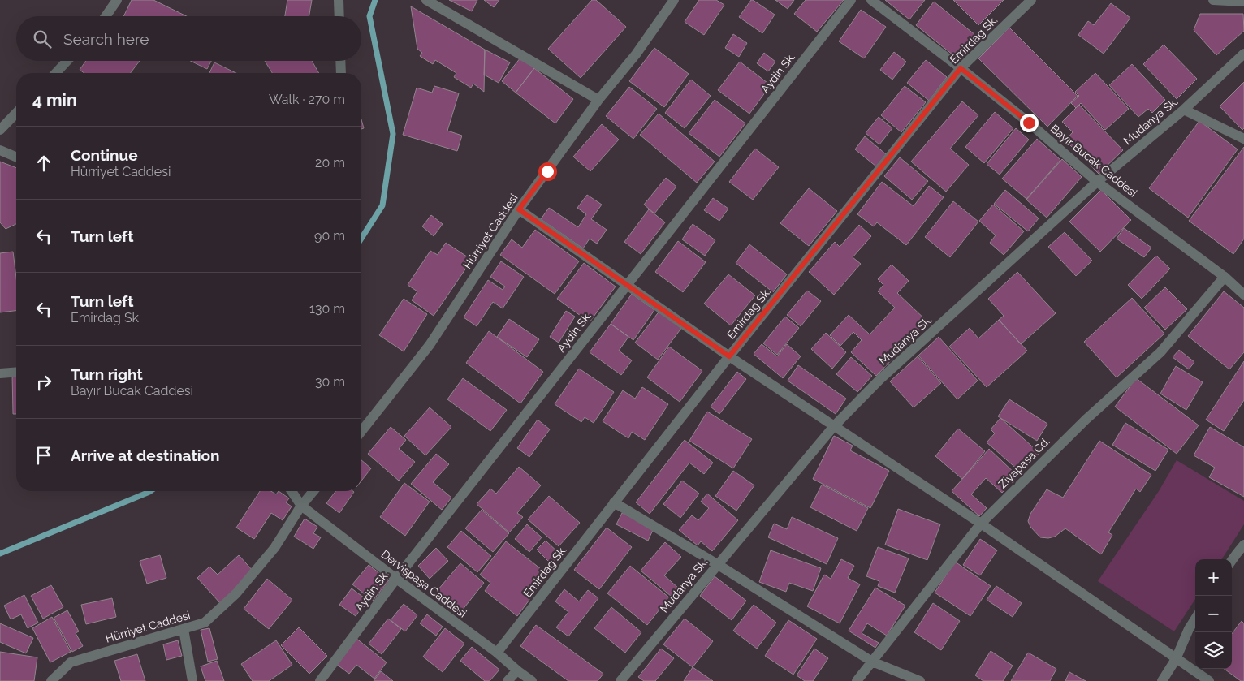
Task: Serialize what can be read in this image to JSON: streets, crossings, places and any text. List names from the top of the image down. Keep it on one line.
{"streets":{"street":["Emirdag Sk.","Aydin Sk.","Mudanya Sk.","Bayır Bucak Caddesi","Hürriyet Caddesi","Ziyapasa Cd.","Dervişpaşa Caddesi"]},"crossings":[["Emirdag Sk.","Bayır Bucak Caddesi"],["Emirdag Sk.","Dervişpaşa Caddesi"],["Aydin Sk.","Dervişpaşa Caddesi"],["Mudanya Sk.","Bayır Bucak Caddesi"],["Bayır Bucak Caddesi","Ziyapasa Cd."],["Hürriyet Caddesi","Dervişpaşa Caddesi"]],"page":{"search":"Search here","heading":["4 min","Walk · 270 m"],"list":[["Continue","Hürriyet Caddesi","20 m"],["Turn left","90 m"],["Turn left","Emirdag Sk.","130 m"],["Turn right","Bayır Bucak Caddesi","30 m"],"Arrive at destination"],"map_buttons":["+","−"]}}
